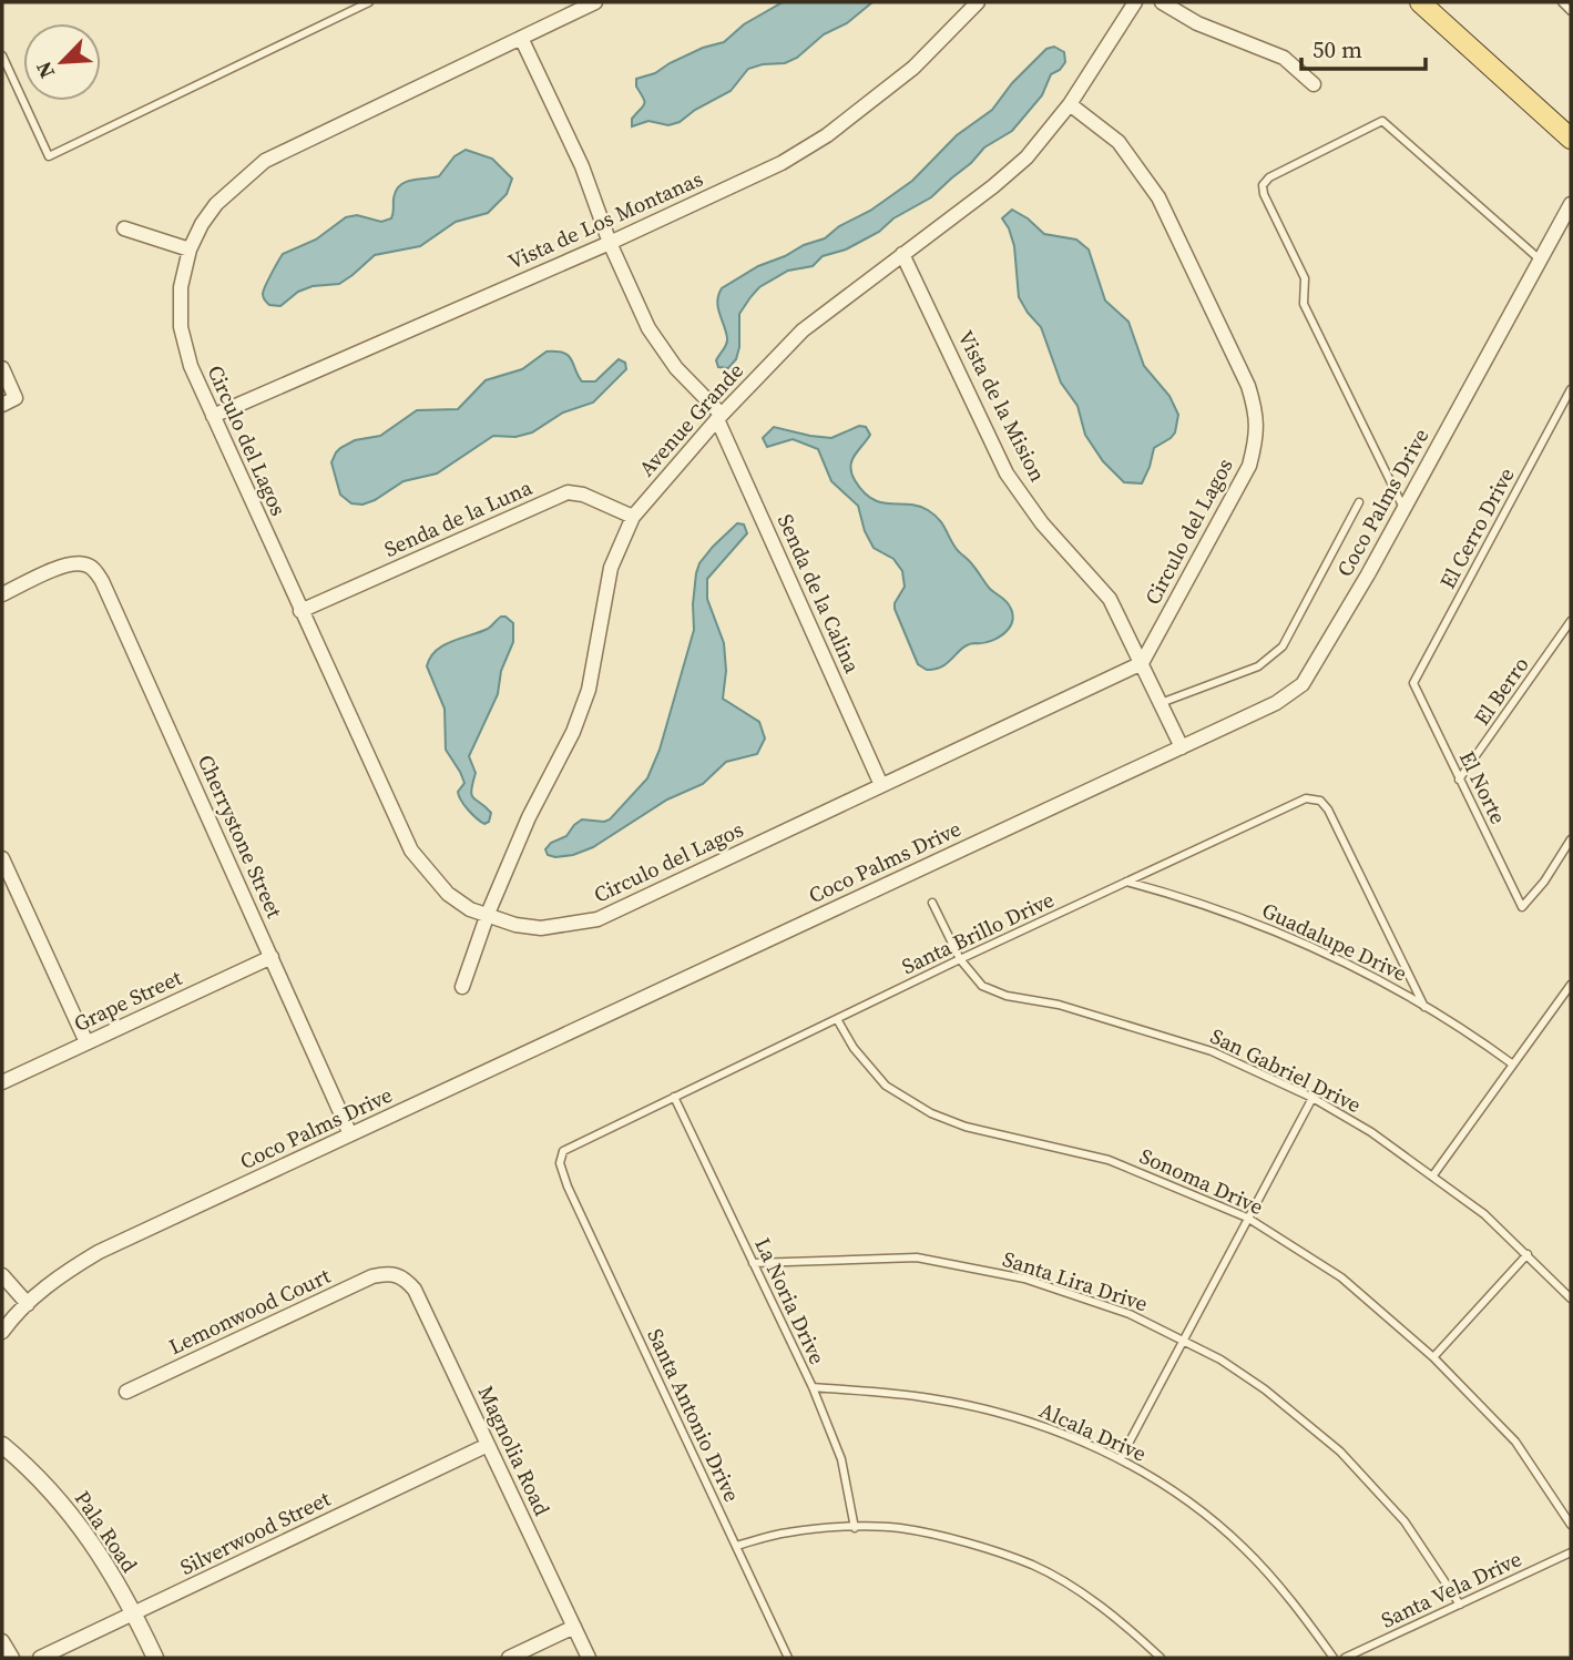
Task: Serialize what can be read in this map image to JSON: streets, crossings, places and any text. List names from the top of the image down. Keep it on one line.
{"streets":{"street":["Vista de Los Montanas","Vista de la Mision","Avenue Grande","Circulo del Lagos","Coco Palms Drive","Senda de la Luna","Senda de la Calina","Cherrystone Street","Grape Street","Lemonwood Court","Magnolia Road","Pala Road","Silverwood Street"],"lane":["El Cerro Drive","El Berro","El Norte","Santa Brillo Drive","Guadalupe Drive","San Gabriel Drive","Sonoma Drive","Santa Lira Drive","La Noria Drive","Santa Antonio Drive","Alcala Drive","Santa Vela Drive"]},"crossings":[["Vista de Los Montanas","Circulo del Lagos"],["Vista de Los Montanas","Senda de la Calina"],["Vista de la Mision","Avenue Grande"],["Vista de la Mision","Circulo del Lagos"],["Vista de la Mision","Coco Palms Drive"],["Avenue Grande","Circulo del Lagos"],["Avenue Grande","Senda de la Luna"],["Avenue Grande","Senda de la Calina"],["Circulo del Lagos","Senda de la Luna"],["Circulo del Lagos","Senda de la Calina"],["Coco Palms Drive","Cherrystone Street"],["El Cerro Drive","El Norte"],["El Berro","El Norte"],["Cherrystone Street","Grape Street"],["Santa Brillo Drive","Guadalupe Drive"],["Santa Brillo Drive","San Gabriel Drive"],["Santa Brillo Drive","Sonoma Drive"],["Santa Brillo Drive","La Noria Drive"],["Santa Brillo Drive","Santa Antonio Drive"],["Santa Lira Drive","La Noria Drive"],["Santa Lira Drive","Santa Vela Drive"],["La Noria Drive","Alcala Drive"],["Lemonwood Court","Magnolia Road"],["Magnolia Road","Silverwood Street"],["Pala Road","Silverwood Street"]],"scale_bar":"50 m","north":"bottom left"}
